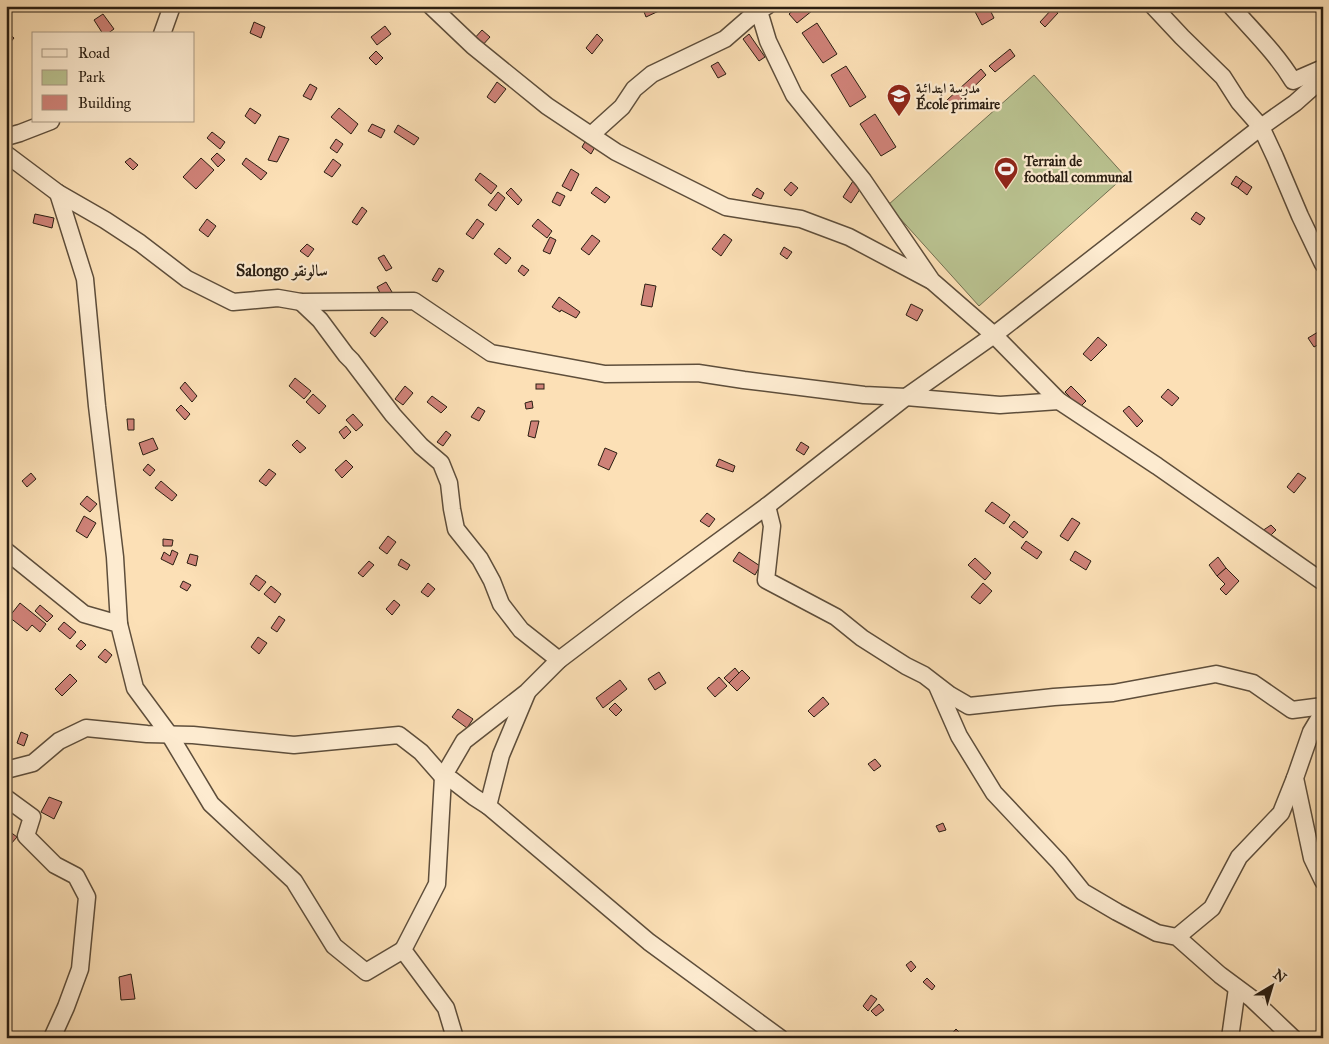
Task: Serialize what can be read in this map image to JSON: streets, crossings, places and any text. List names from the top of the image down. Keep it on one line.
{"districts":["Salongo سالونقو"],"places":{"school or university":["مدرسة ابتدائية École primaire"],"sports":["Terrain de football communal"]},"legend":["Road","Park","Building"],"north":"top right"}
